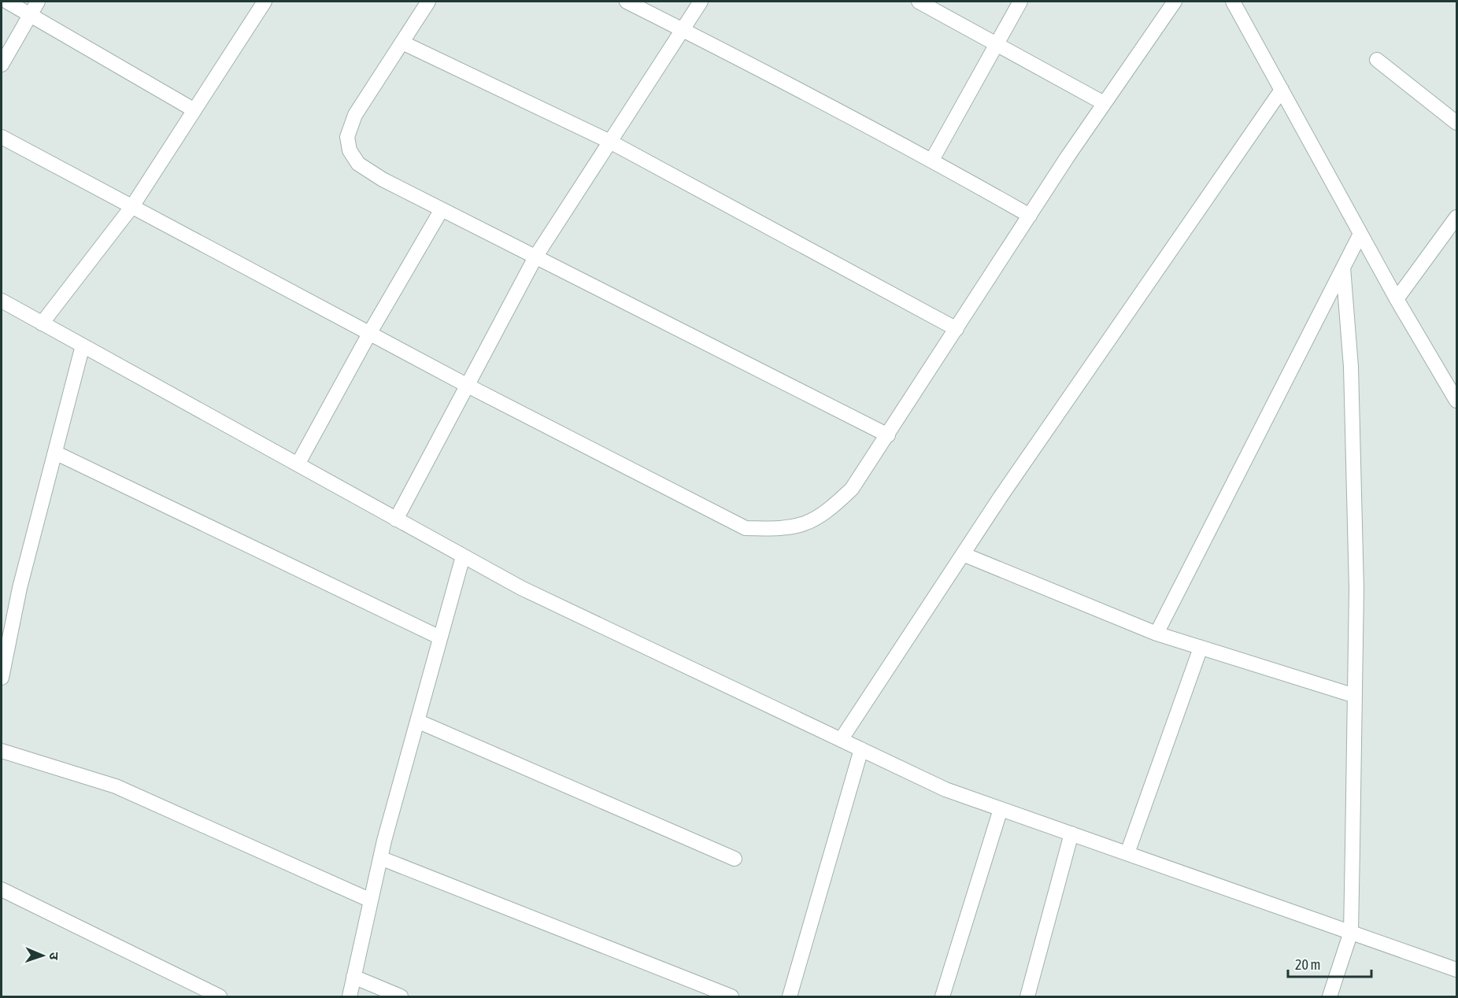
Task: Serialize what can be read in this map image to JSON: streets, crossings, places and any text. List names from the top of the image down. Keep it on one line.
{"scale_bar":"20 m","north":"right"}
